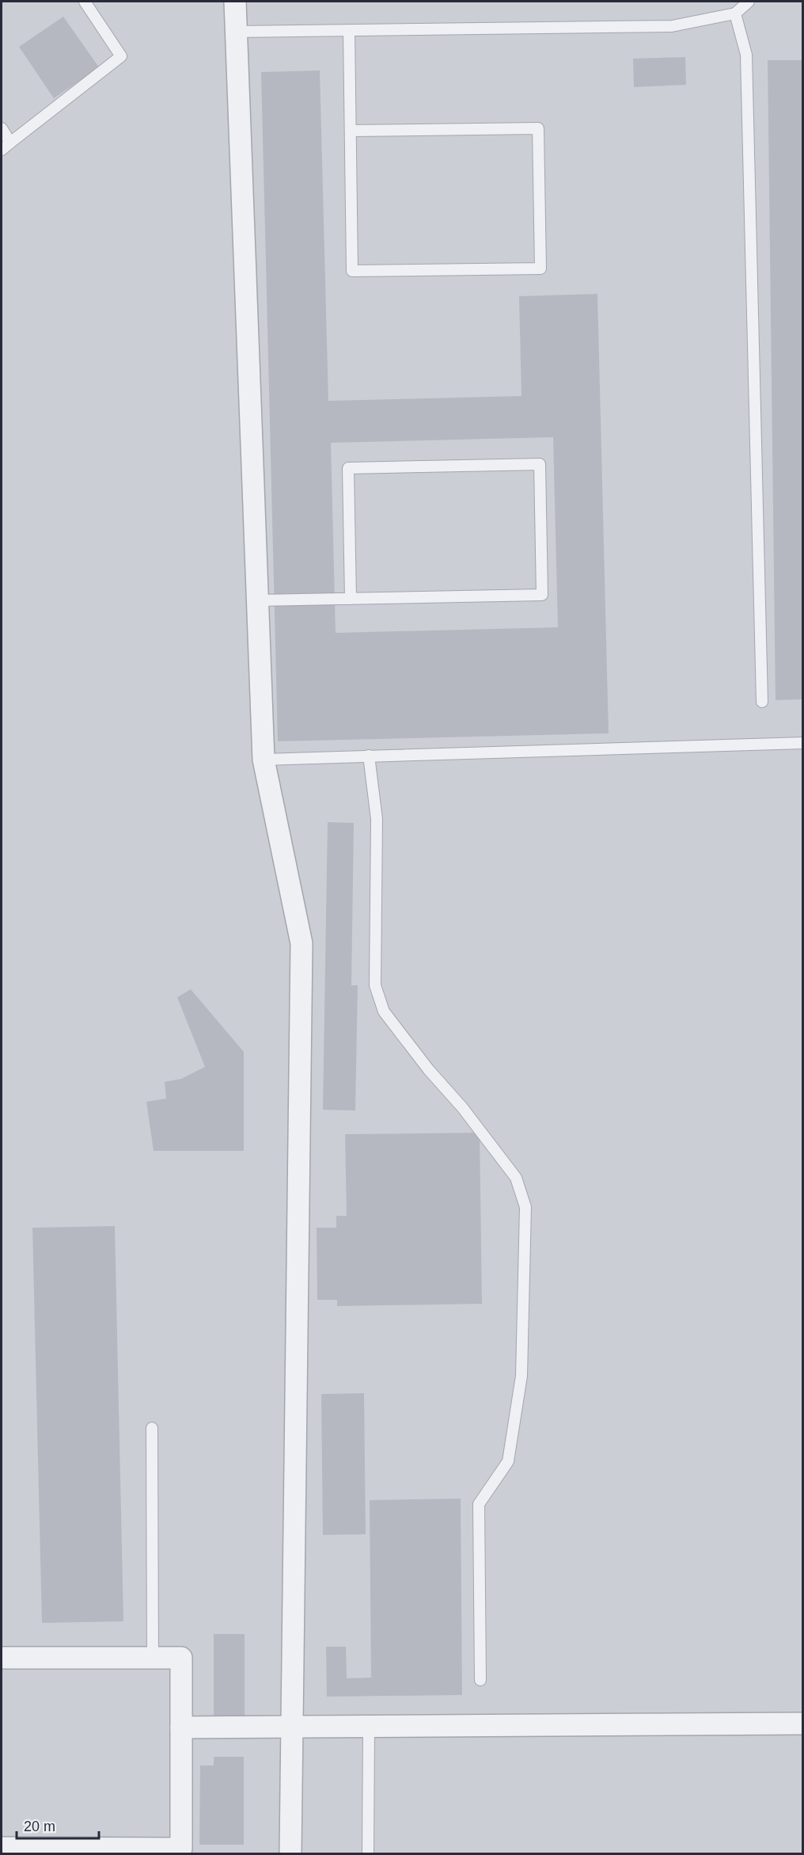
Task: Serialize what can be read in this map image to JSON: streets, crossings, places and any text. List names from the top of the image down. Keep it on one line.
{"scale_bar":"20 m"}
